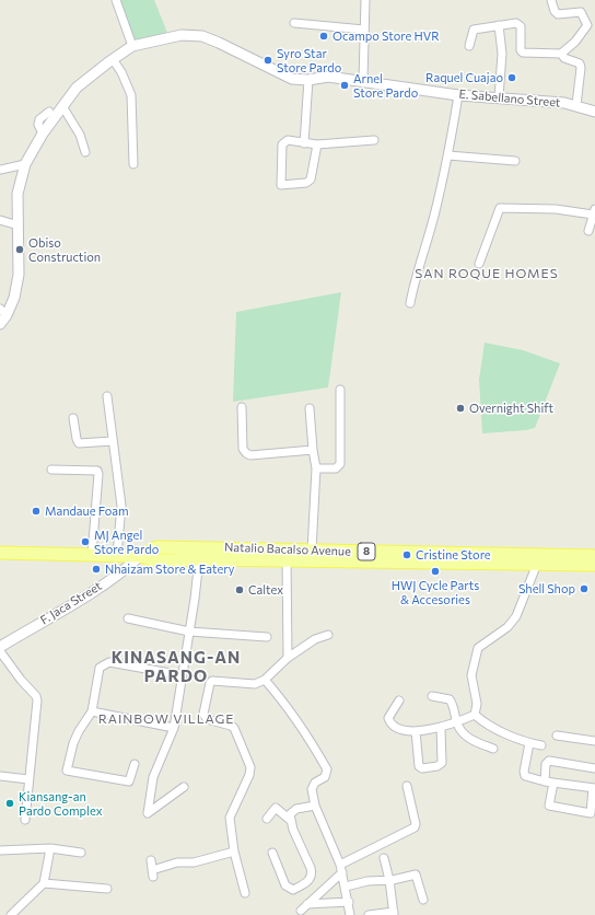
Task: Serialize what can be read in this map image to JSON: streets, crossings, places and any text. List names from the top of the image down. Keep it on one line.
{"streets":{"main road":["Natalio Bacalso Avenue","8"],"street":["E. Sabellano Street","F. Jaca Street"]},"crossings":[["Natalio Bacalso Avenue","F. Jaca Street"]],"districts":["SAN ROQUE HOMES","KINASANG-AN PARDO","RAINBOW VILLAGE"],"places":["Ocampo Store HVR","Syro Star Store Pardo","Raquel Cuajao","Arnel Store Pardo","Obiso Construction","Overnight Shift","Mandaue Foam","MJ Angel Store Pardo","Cristine Store","Nhaizam Store & Eatery","HWJ Cycle Parts & Accesories","Shell Shop","Caltex","Kiansang-an Pardo Complex"]}
